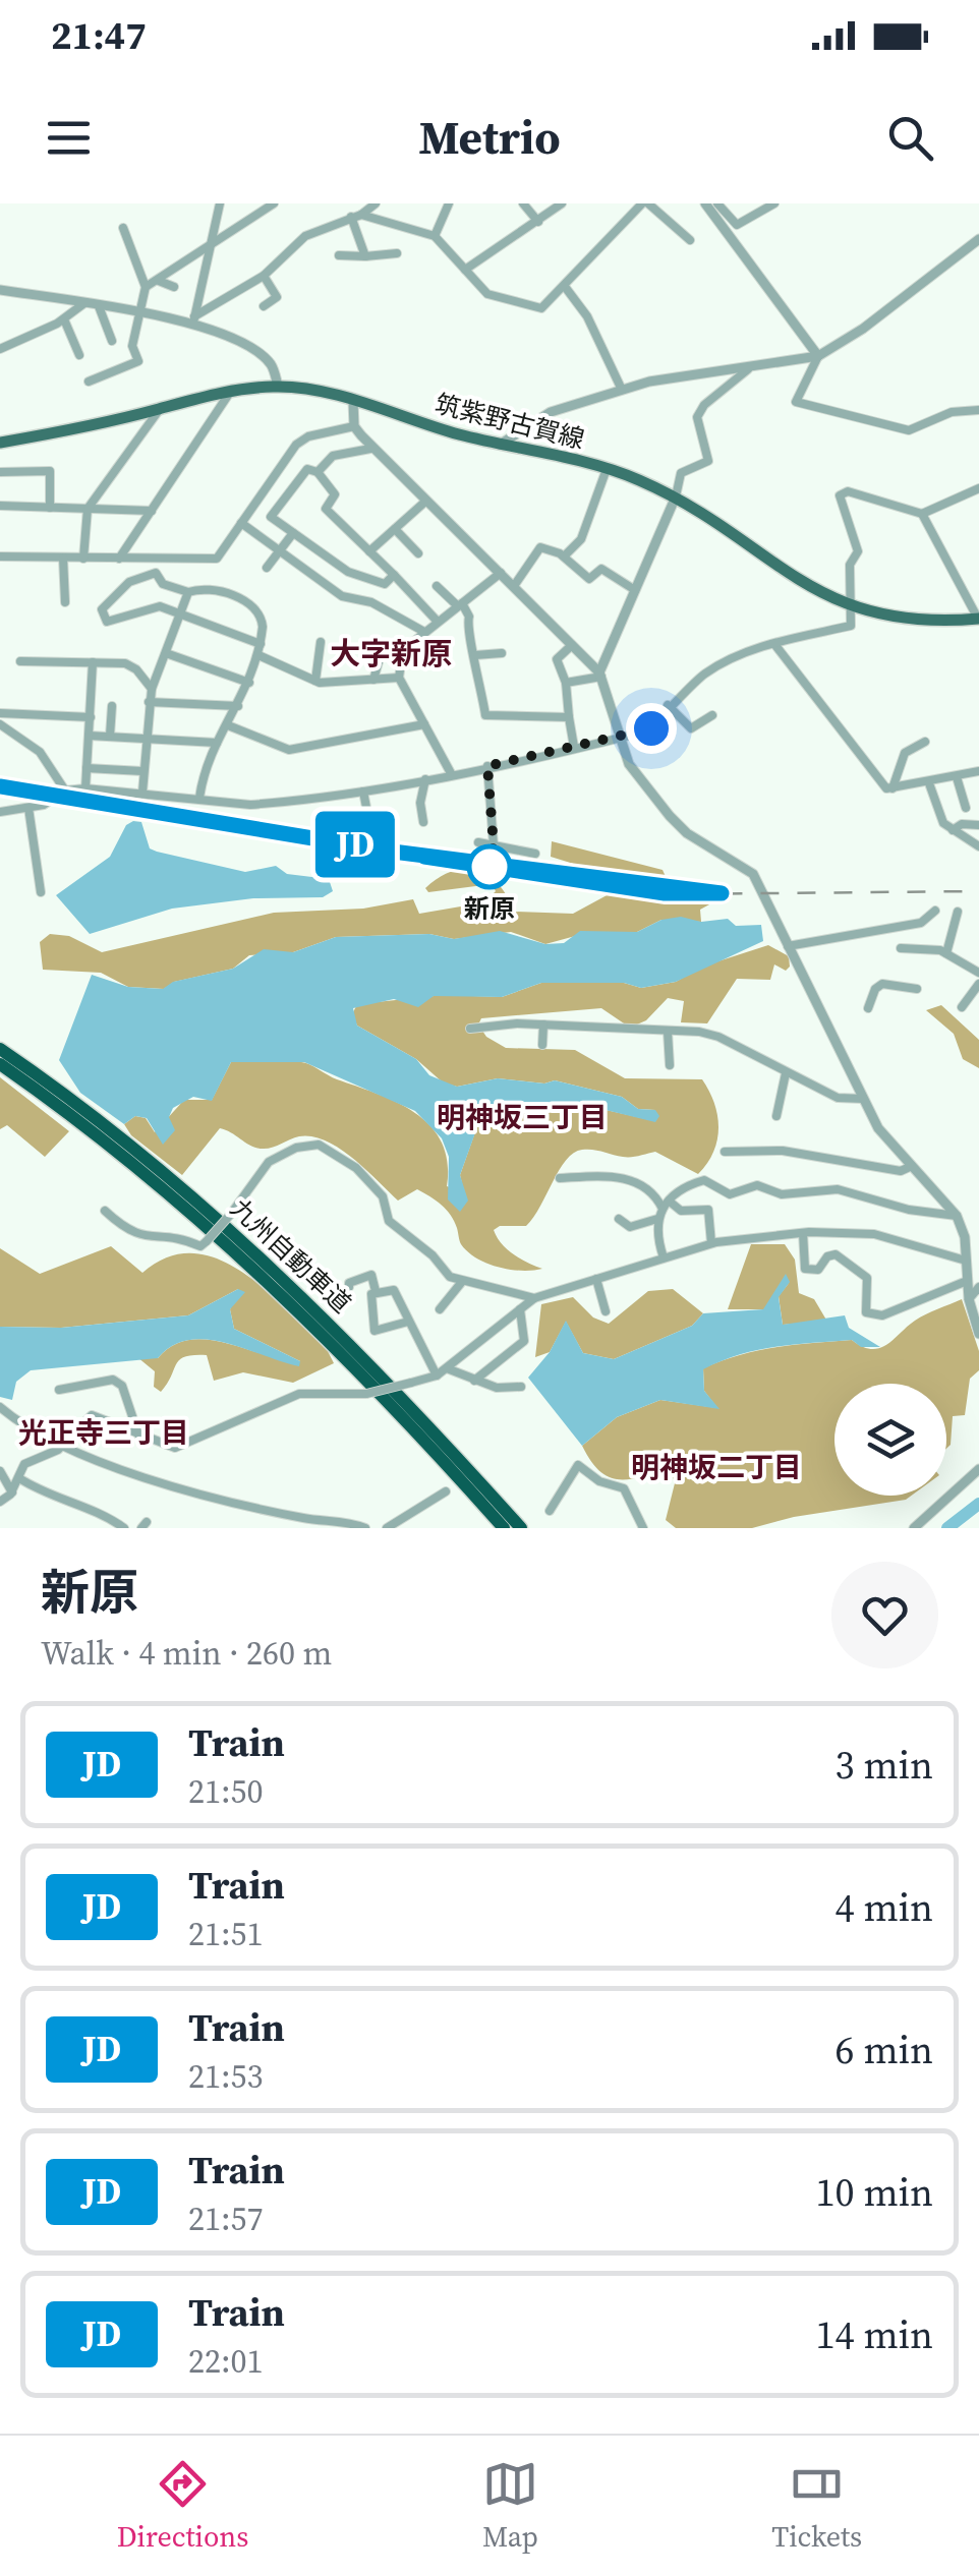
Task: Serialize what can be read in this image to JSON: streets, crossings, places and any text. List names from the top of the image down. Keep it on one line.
{"streets":{"highway":["九州自動車道"],"main road":["筑紫野古賀線"]},"districts":["大字新原","明神坂三丁目","光正寺三丁目","明神坂二丁目"],"places":["新原"],"page":{"status":"21:47","header":"Metrio","on_map":"JD","heading":["新原","Walk · 4 min · 260 m"],"list":[{"mark":"JD","name":"Train","note":"21:50","value":"3 min"},{"mark":"JD","name":"Train","note":"21:51","value":"4 min"},{"mark":"JD","name":"Train","note":"21:53","value":"6 min"},{"mark":"JD","name":"Train","note":"21:57","value":"10 min"},{"mark":"JD","name":"Train","note":"22:01","value":"14 min"}],"tabs":["Directions","Map","Tickets"]}}
